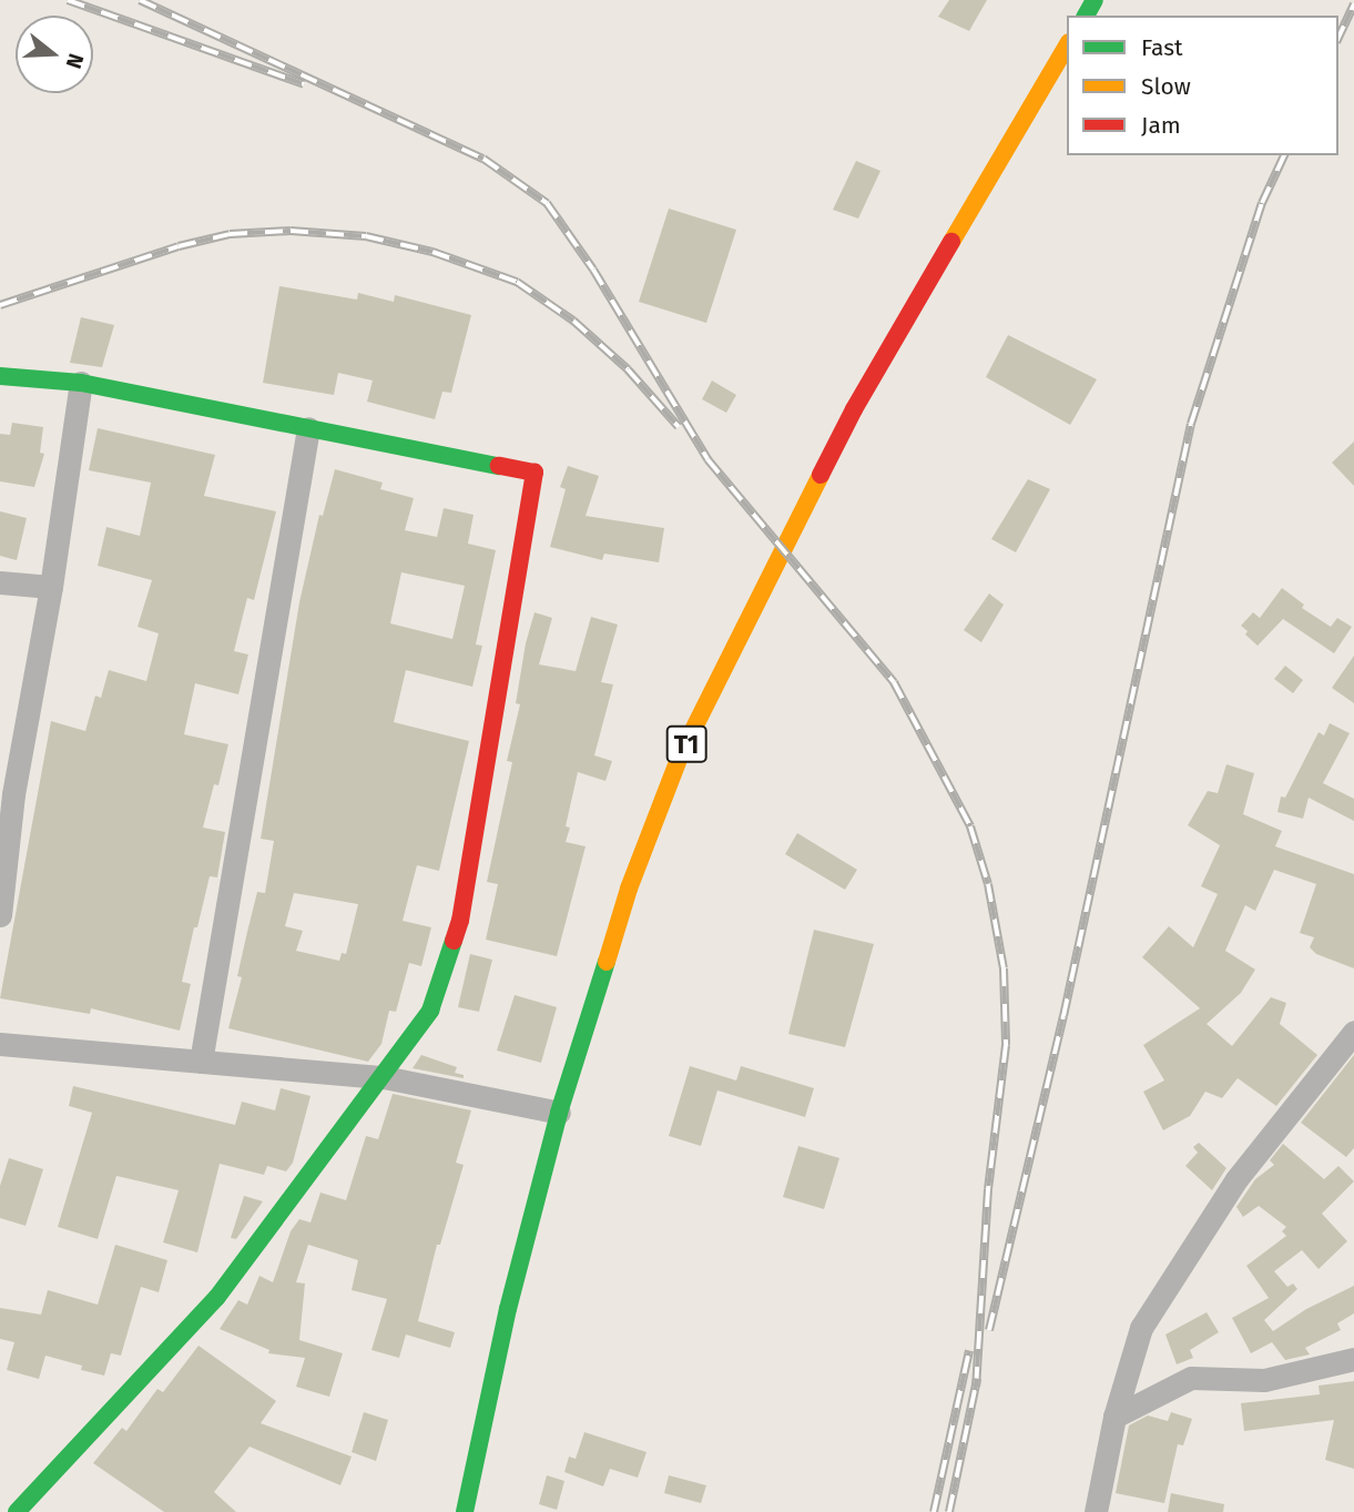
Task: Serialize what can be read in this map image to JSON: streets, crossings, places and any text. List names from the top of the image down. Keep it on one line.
{"streets":{"main road":["T1"]},"legend":["Fast","Slow","Jam"],"north":"right"}
